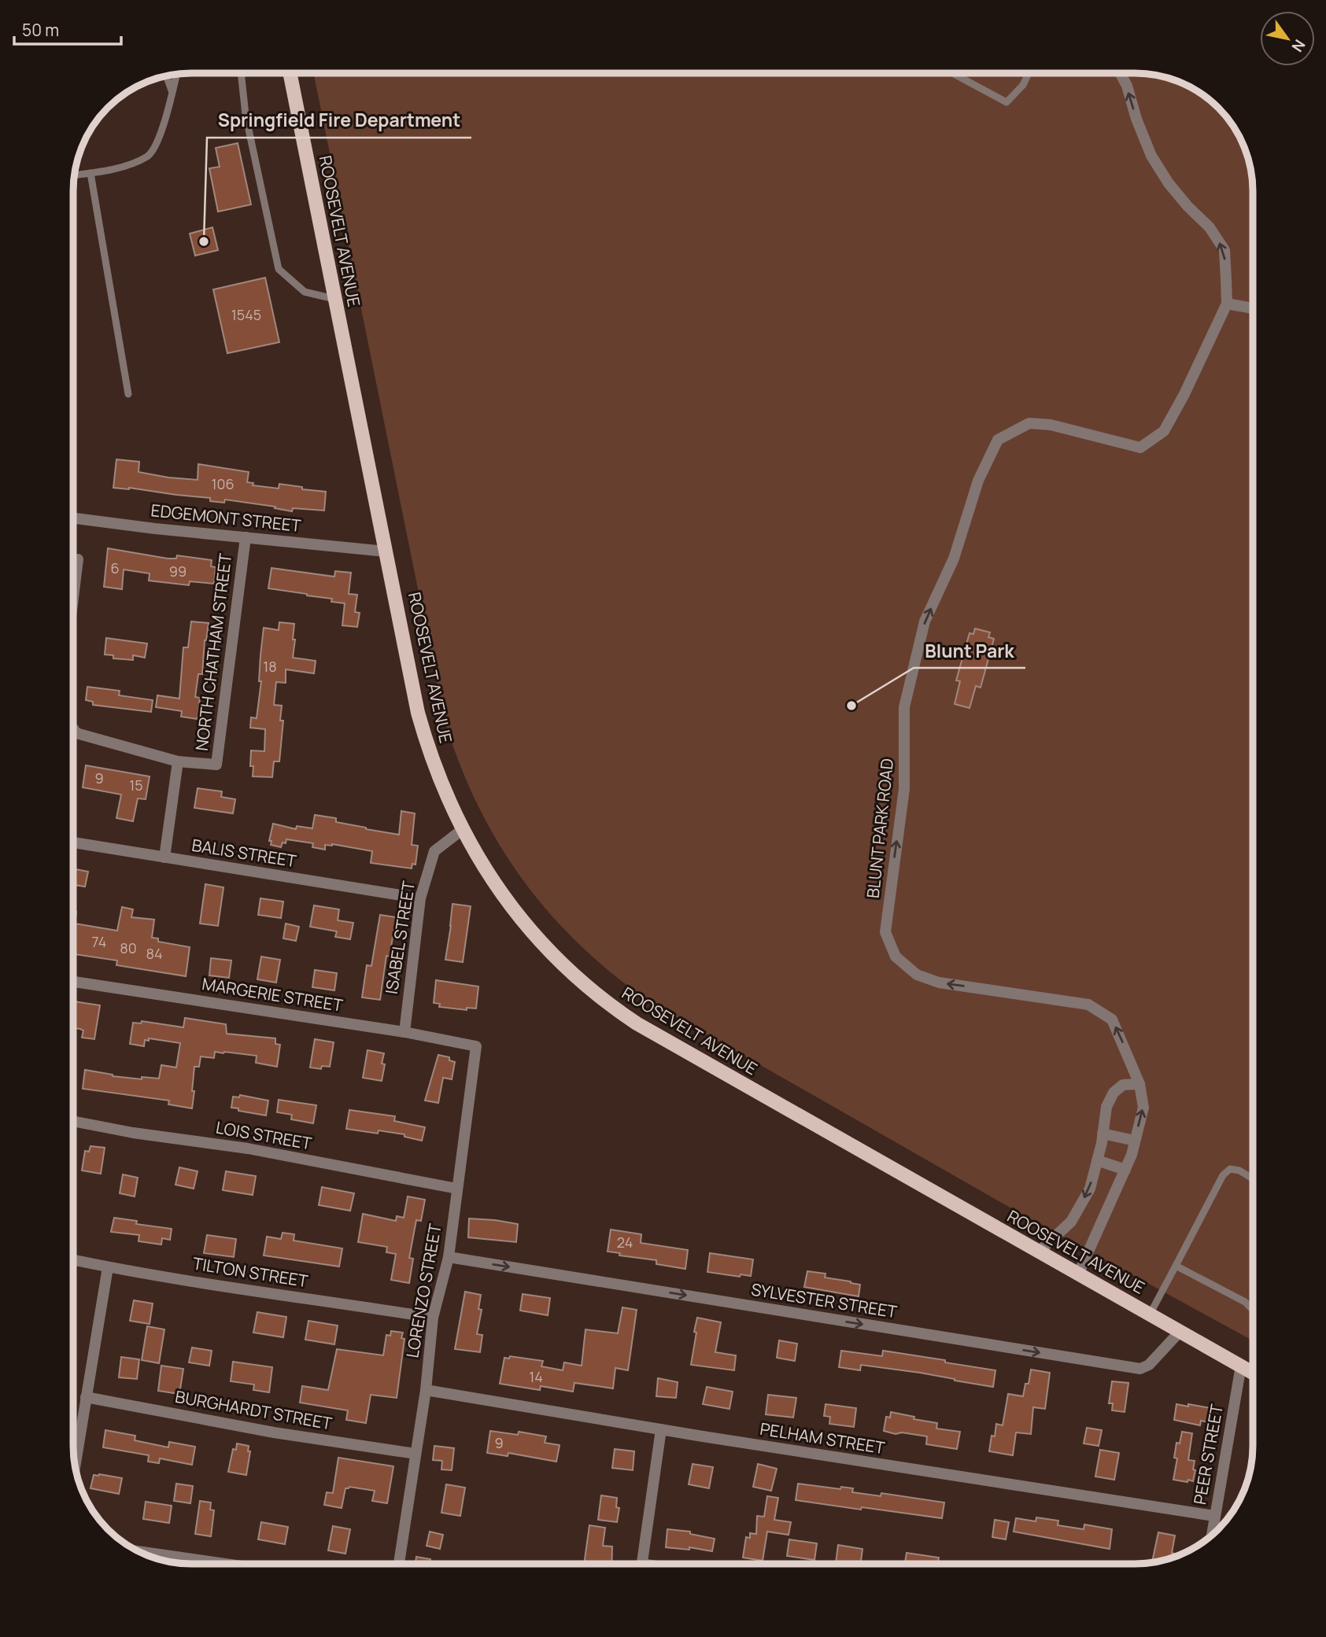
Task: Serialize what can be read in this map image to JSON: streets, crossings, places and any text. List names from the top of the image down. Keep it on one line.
{"streets":{"main road":["ROOSEVELT AVENUE"],"street":["EDGEMONT STREET","NORTH CHATHAM STREET","BLUNT PARK ROAD","BALIS STREET","ISABEL STREET","MARGERIE STREET","LOIS STREET","TILTON STREET","LORENZO STREET","SYLVESTER STREET","BURGHARDT STREET","PELHAM STREET","PEER STREET"]},"crossings":[["ROOSEVELT AVENUE","EDGEMONT STREET"],["ROOSEVELT AVENUE","BLUNT PARK ROAD"],["ROOSEVELT AVENUE","ISABEL STREET"],["ROOSEVELT AVENUE","SYLVESTER STREET"],["ROOSEVELT AVENUE","PEER STREET"],["EDGEMONT STREET","NORTH CHATHAM STREET"],["BALIS STREET","ISABEL STREET"],["ISABEL STREET","MARGERIE STREET"],["MARGERIE STREET","LORENZO STREET"],["LOIS STREET","LORENZO STREET"],["TILTON STREET","LORENZO STREET"],["LORENZO STREET","SYLVESTER STREET"],["LORENZO STREET","BURGHARDT STREET"],["LORENZO STREET","PELHAM STREET"],["PELHAM STREET","PEER STREET"]],"one_way":["SYLVESTER STREET"],"places":["Springfield Fire Department","Blunt Park"],"house_numbers":["1545","106","6","99","18","9","15","74","80","84","24","14","9"],"scale_bar":"50 m","north":"bottom right"}
